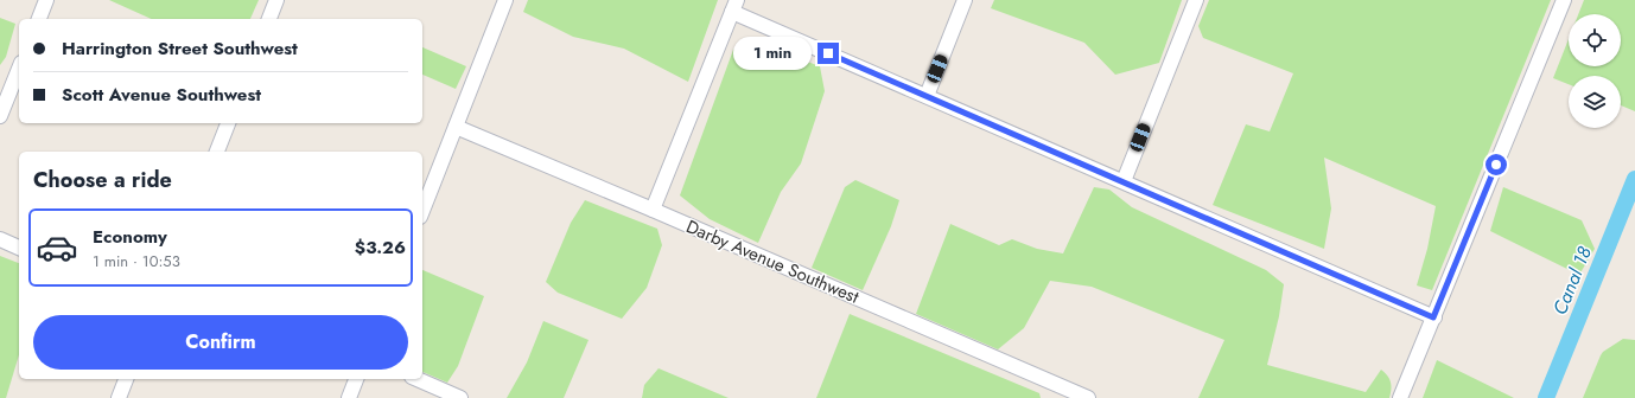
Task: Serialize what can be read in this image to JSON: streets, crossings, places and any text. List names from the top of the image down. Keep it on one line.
{"streets":{"street":["Darby Avenue Southwest"]},"water":["Canal 18"],"page":{"banner":["Harrington Street Southwest","Scott Avenue Southwest"],"bubble":"1 min","heading":"Choose a ride","list":[{"name":"Economy","note":"1 min · 10:53","value":"$3.26"}],"buttons":"Confirm"}}
